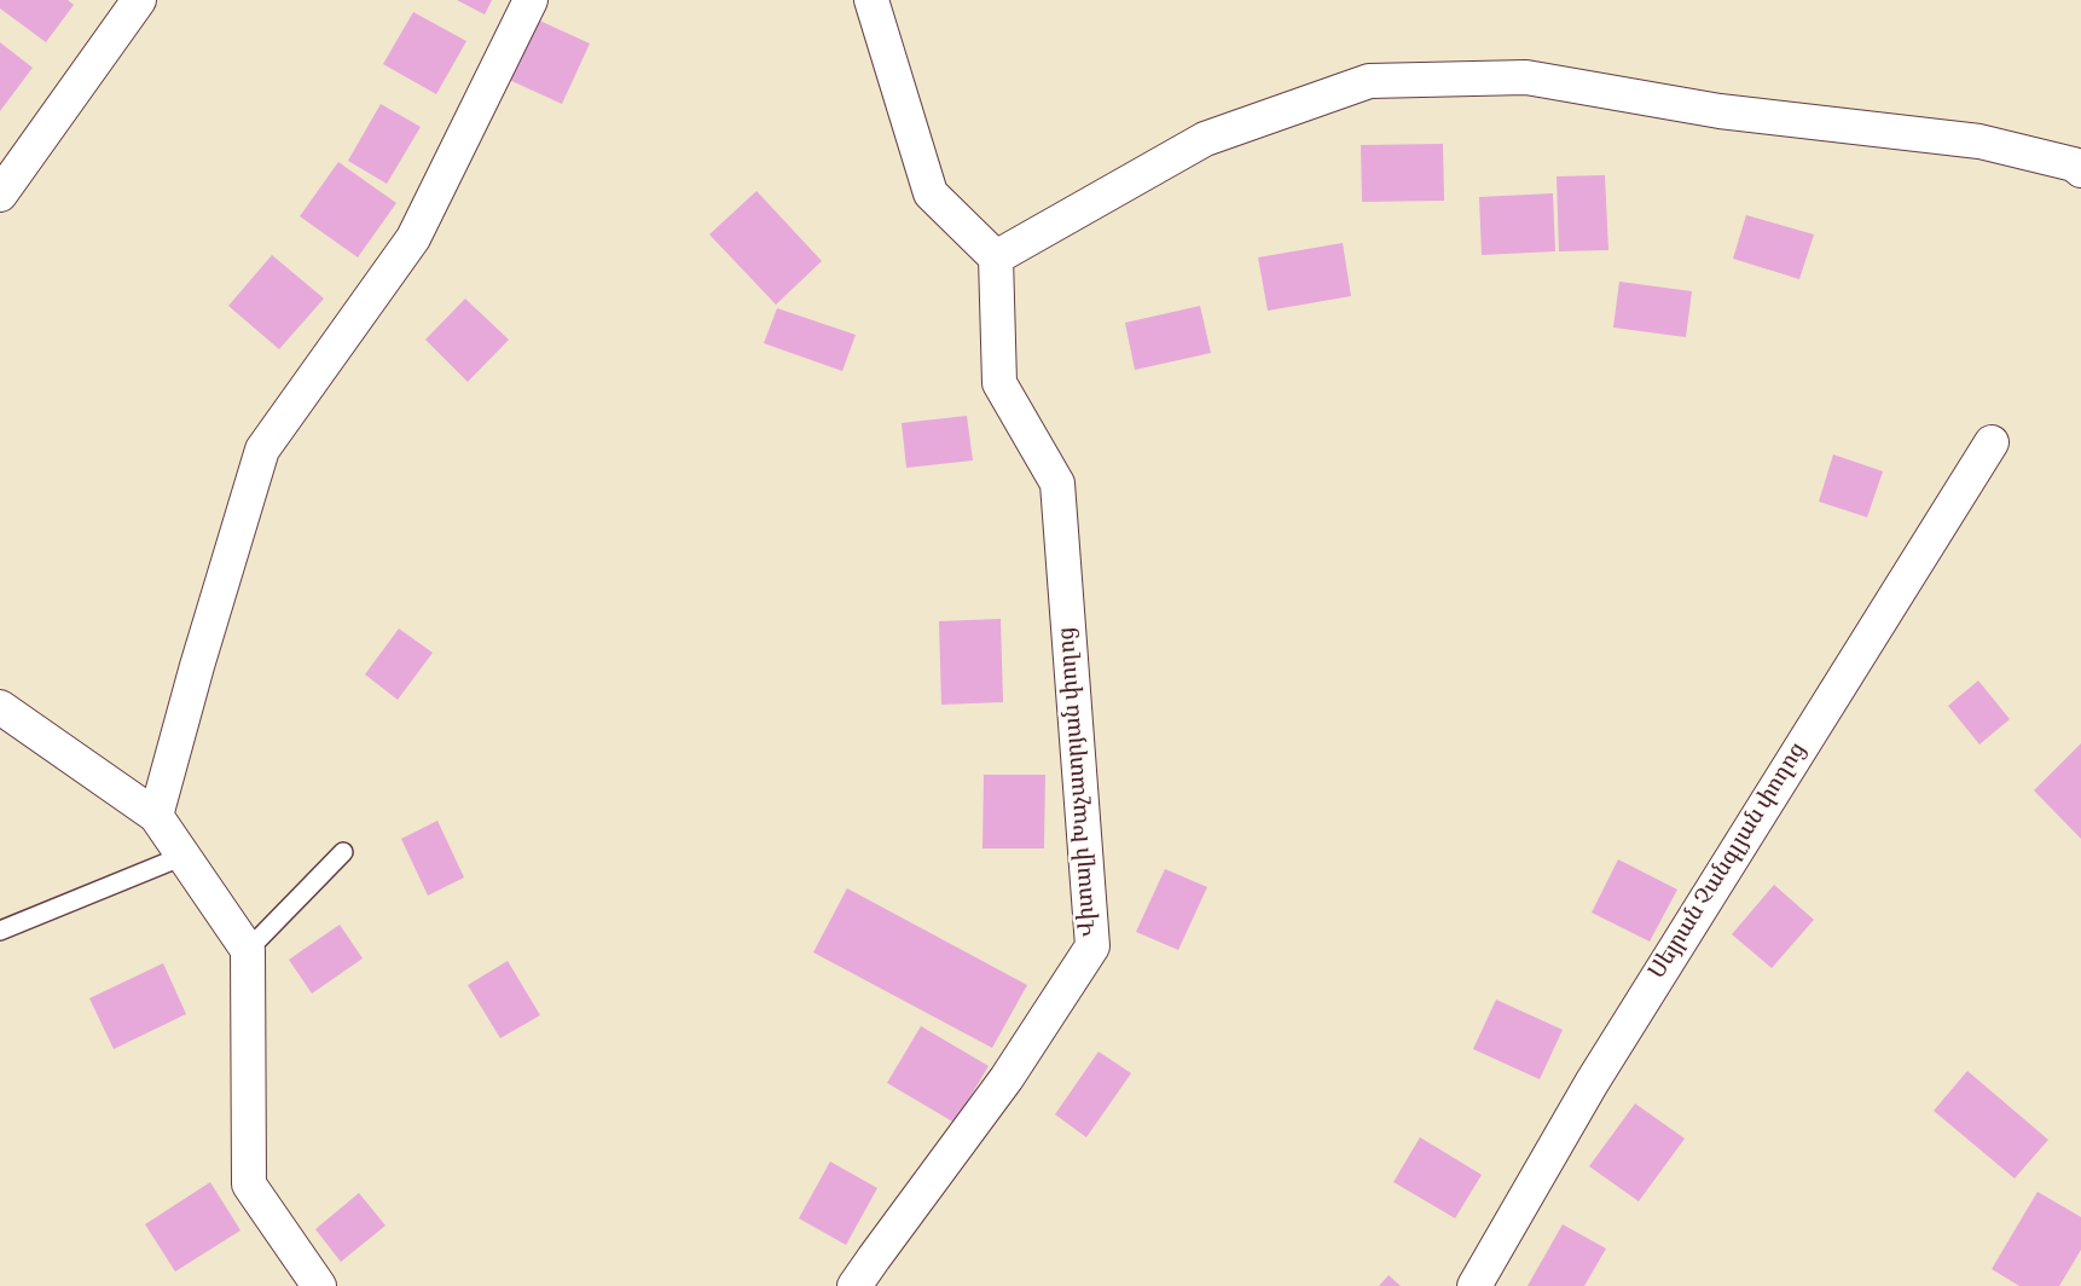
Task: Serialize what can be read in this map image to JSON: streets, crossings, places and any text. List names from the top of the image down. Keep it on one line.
{"streets":{"street":["Վիտալի Խաչատրյան փողոց","Սեյրան Չանգլյան փողոց"]}}
